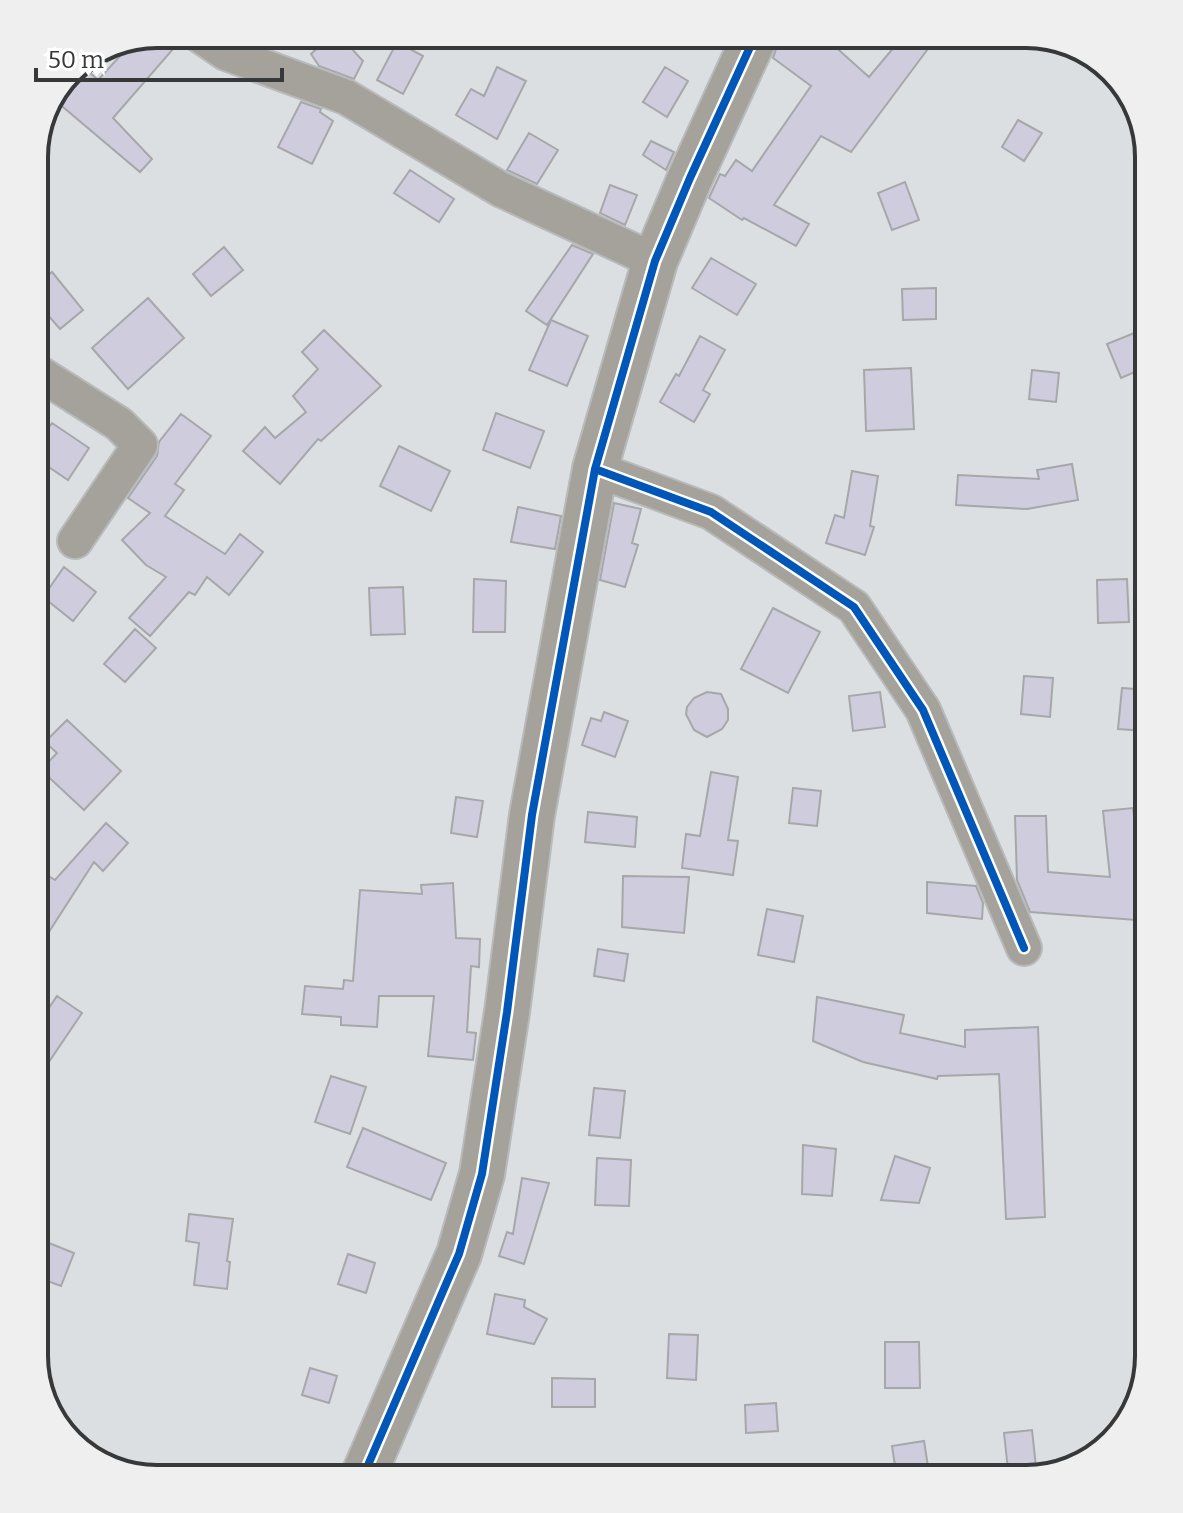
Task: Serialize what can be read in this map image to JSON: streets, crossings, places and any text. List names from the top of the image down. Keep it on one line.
{"scale_bar":"50 m"}
